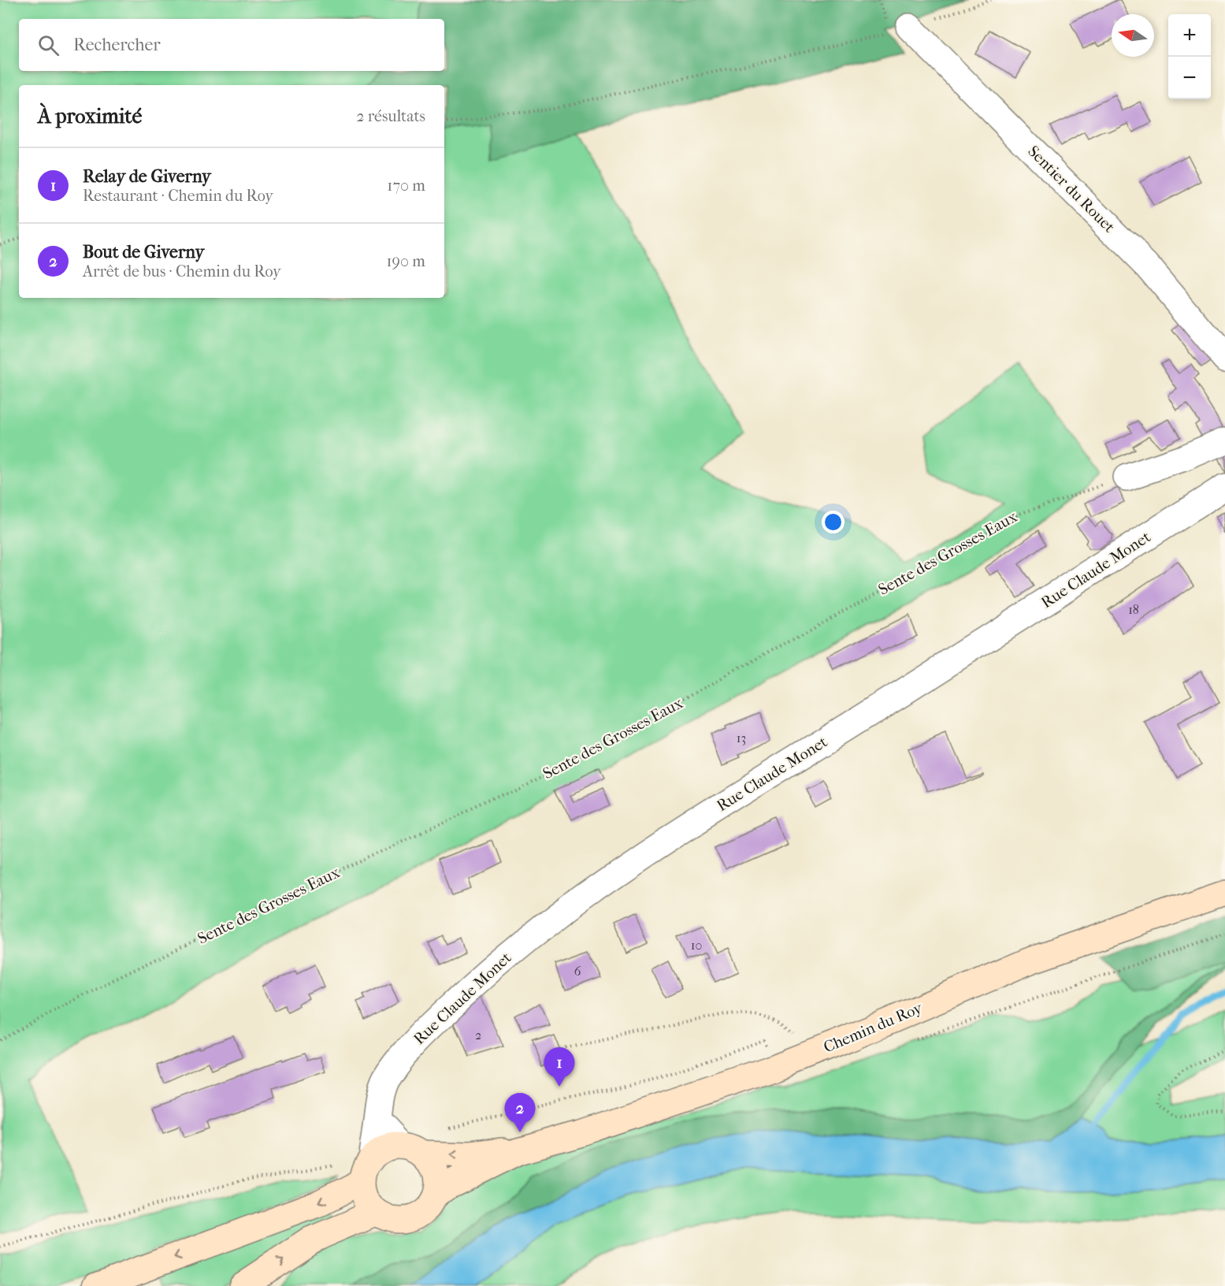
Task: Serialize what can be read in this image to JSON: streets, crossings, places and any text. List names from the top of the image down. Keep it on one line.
{"streets":{"main road":["Chemin du Roy"],"street":["Sentier du Rouet","Rue Claude Monet"],"path":["Sente des Grosses Eaux"]},"crossings":[["Rue Claude Monet","Chemin du Roy"]],"house_numbers":["18","13","10","6","2"],"north":"left","page":{"map_buttons":["+","−"],"search":"Rechercher","heading":["À proximité","2 résultats"],"list":[{"mark":"1","name":"Relay de Giverny","note":"Restaurant · Chemin du Roy","value":"170 m"},{"mark":"2","name":"Bout de Giverny","note":"Arrêt de bus · Chemin du Roy","value":"190 m"}],"pins":["1","2"]}}
